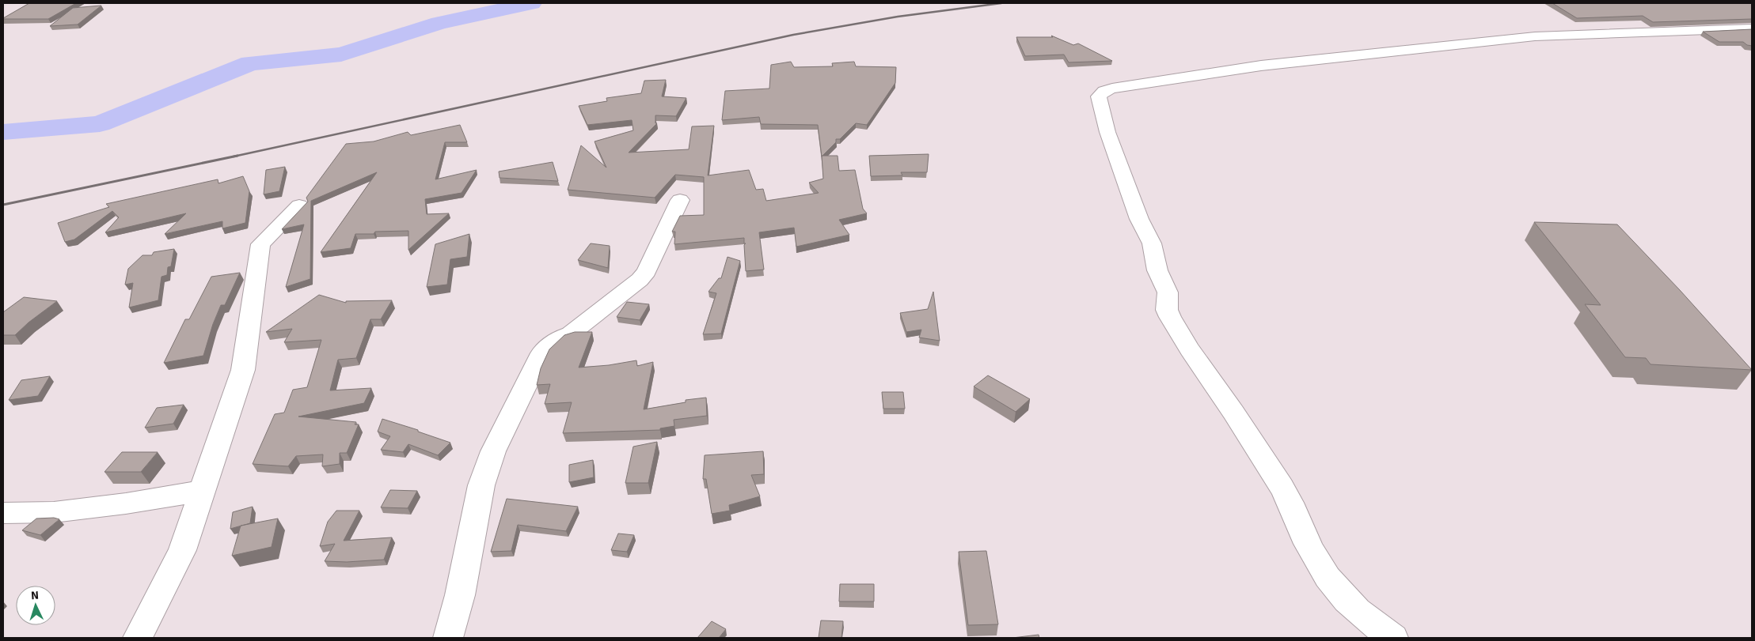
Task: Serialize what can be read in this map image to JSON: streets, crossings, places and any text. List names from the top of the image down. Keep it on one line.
{"north":"top"}
